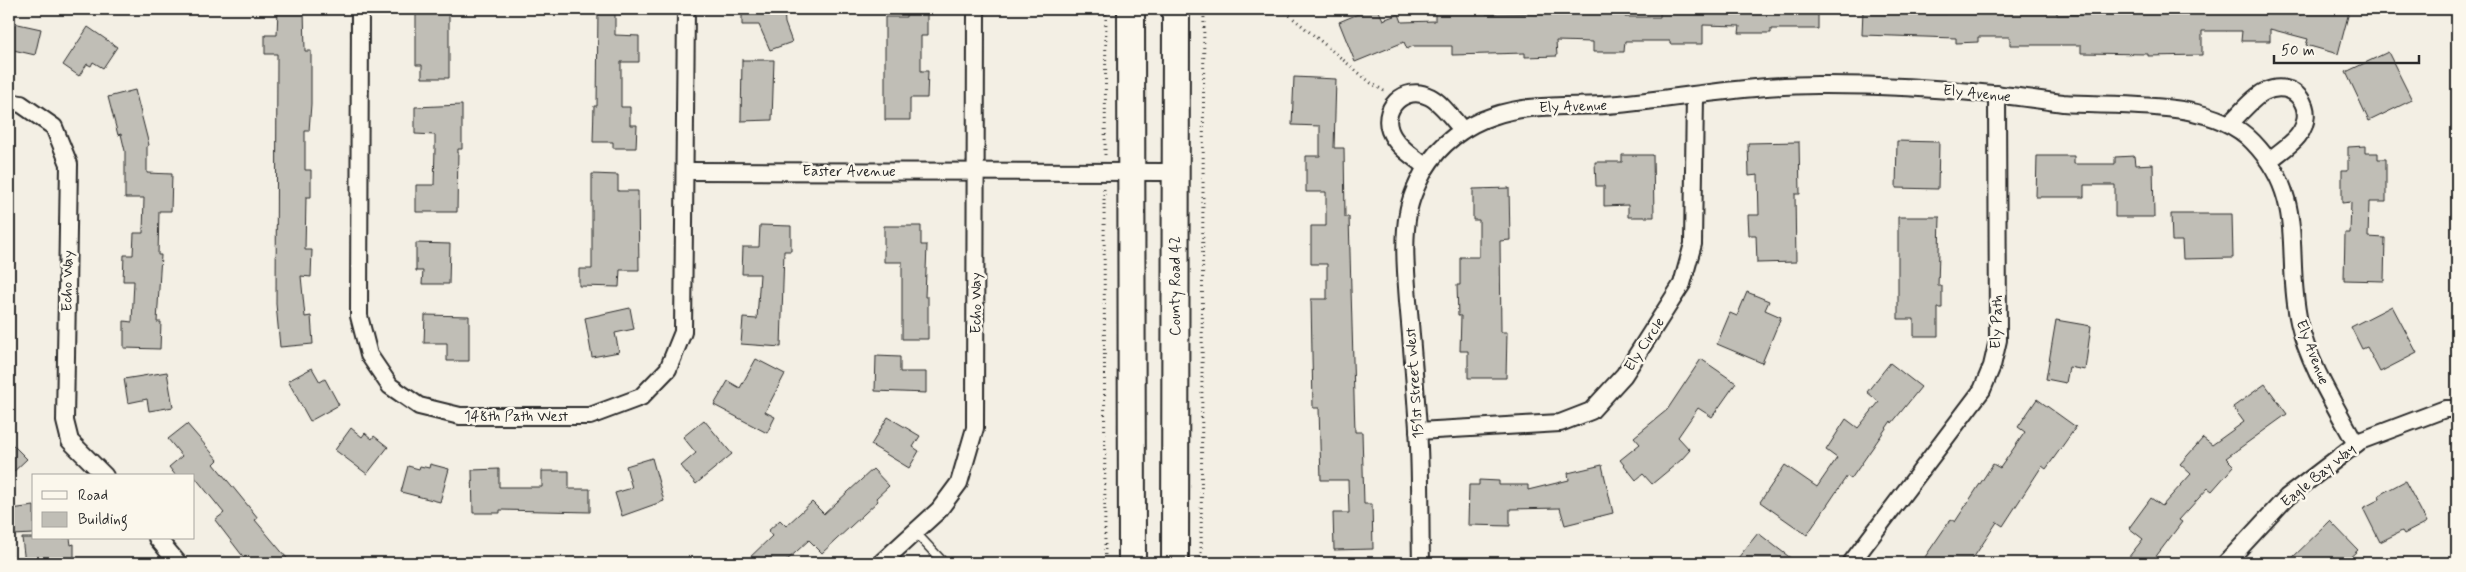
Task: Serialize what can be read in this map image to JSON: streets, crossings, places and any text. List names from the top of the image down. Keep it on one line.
{"streets":{"highway":["County Road 42"],"street":["Ely Avenue","Easter Avenue","Echo Way","Ely Path","Ely Circle","151st Street West","148th Path West","Eagle Bay Way"]},"crossings":[["Ely Avenue","Ely Path"],["Ely Avenue","Ely Circle"],["Ely Avenue","151st Street West"],["Ely Avenue","Eagle Bay Way"],["Easter Avenue","Echo Way"],["Easter Avenue","County Road 42"],["Easter Avenue","148th Path West"],["Ely Circle","151st Street West"]],"legend":["Road","Building"],"scale_bar":"50 m"}
